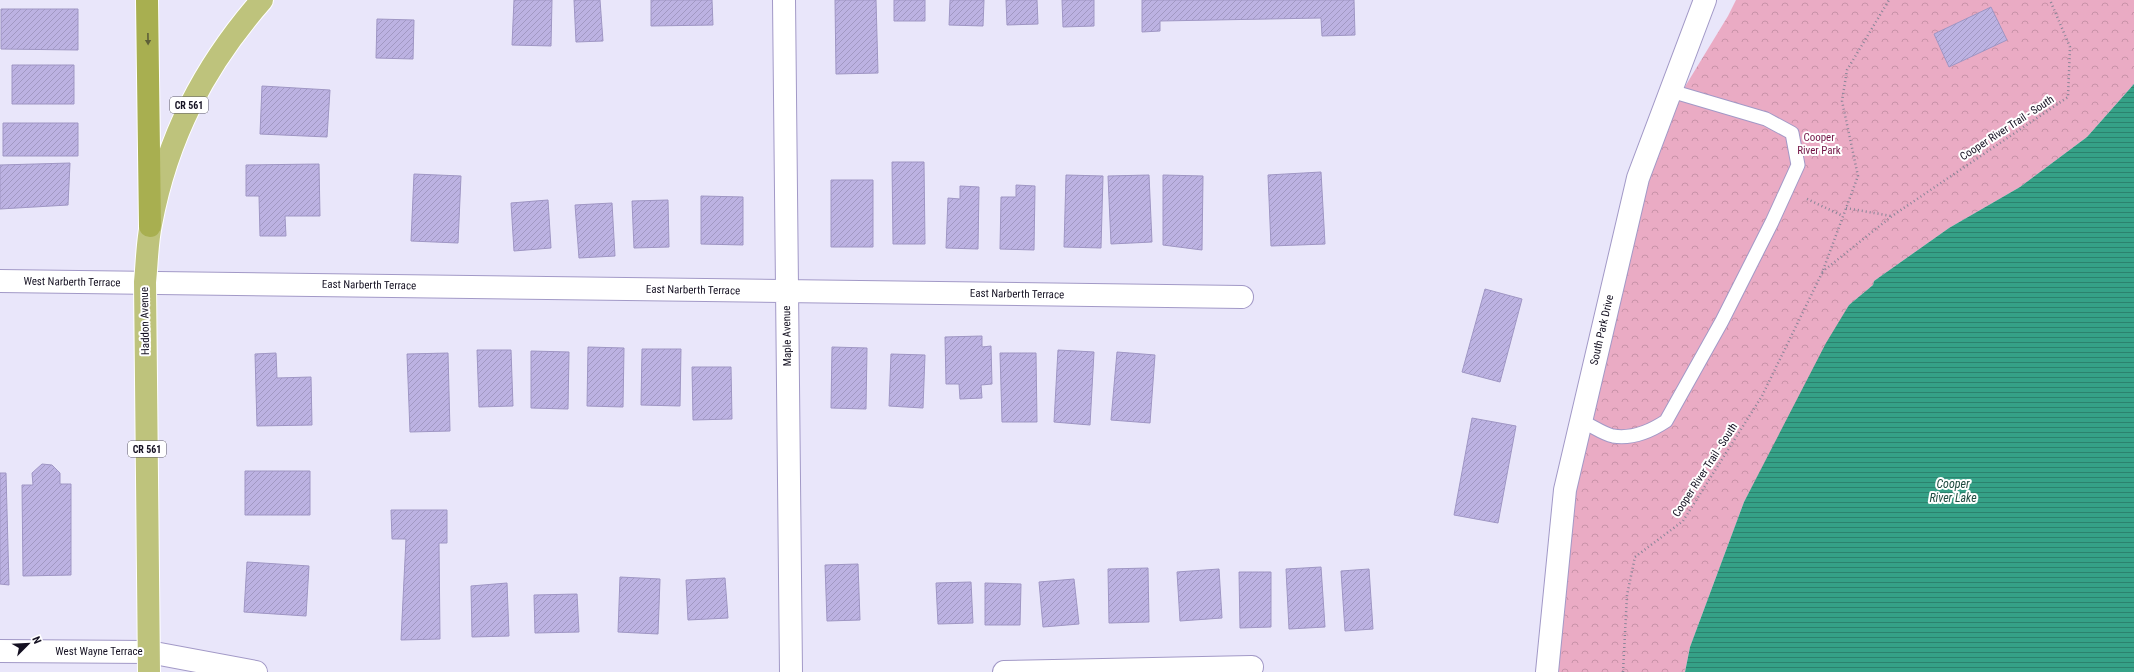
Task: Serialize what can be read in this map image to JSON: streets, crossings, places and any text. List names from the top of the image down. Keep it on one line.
{"streets":{"main road":["CR 561","Haddon Avenue"],"street":["West Narberth Terrace","East Narberth Terrace","South Park Drive","Maple Avenue","West Wayne Terrace"],"path":["Cooper River Trail - South"]},"crossings":[["West Narberth Terrace","East Narberth Terrace"],["West Narberth Terrace","Haddon Avenue"],["East Narberth Terrace","Haddon Avenue"],["East Narberth Terrace","Maple Avenue"],["Haddon Avenue","West Wayne Terrace"]],"water":["Cooper River Lake"],"parks":["Cooper River Park"],"north":"top right"}
